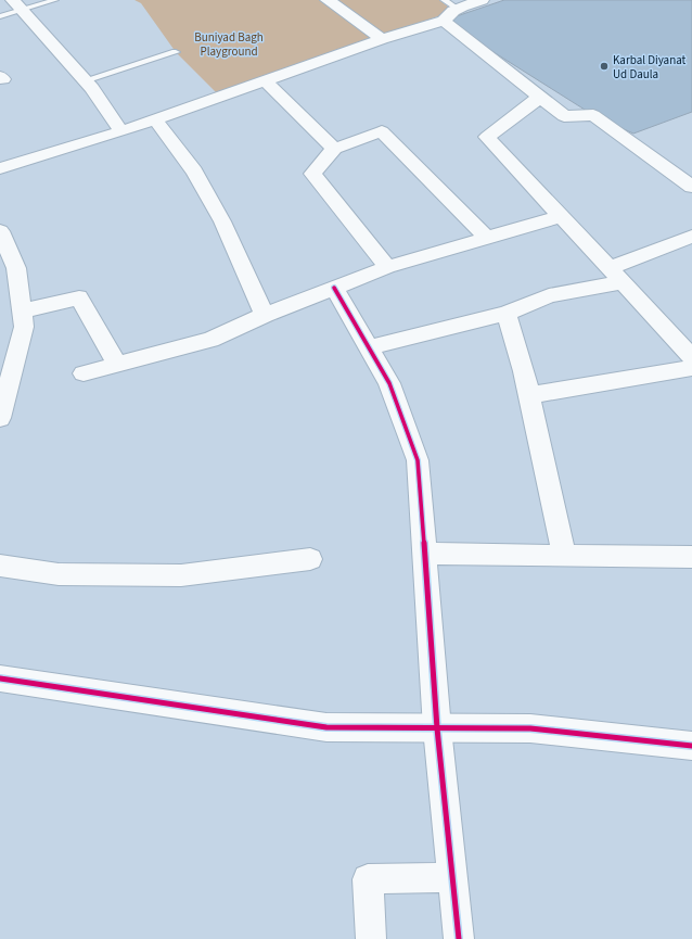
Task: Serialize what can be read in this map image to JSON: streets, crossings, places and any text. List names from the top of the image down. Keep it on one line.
{"parks":["Buniyad Bagh Playground"],"places":["Karbal Diyanat Ud Daula"]}
